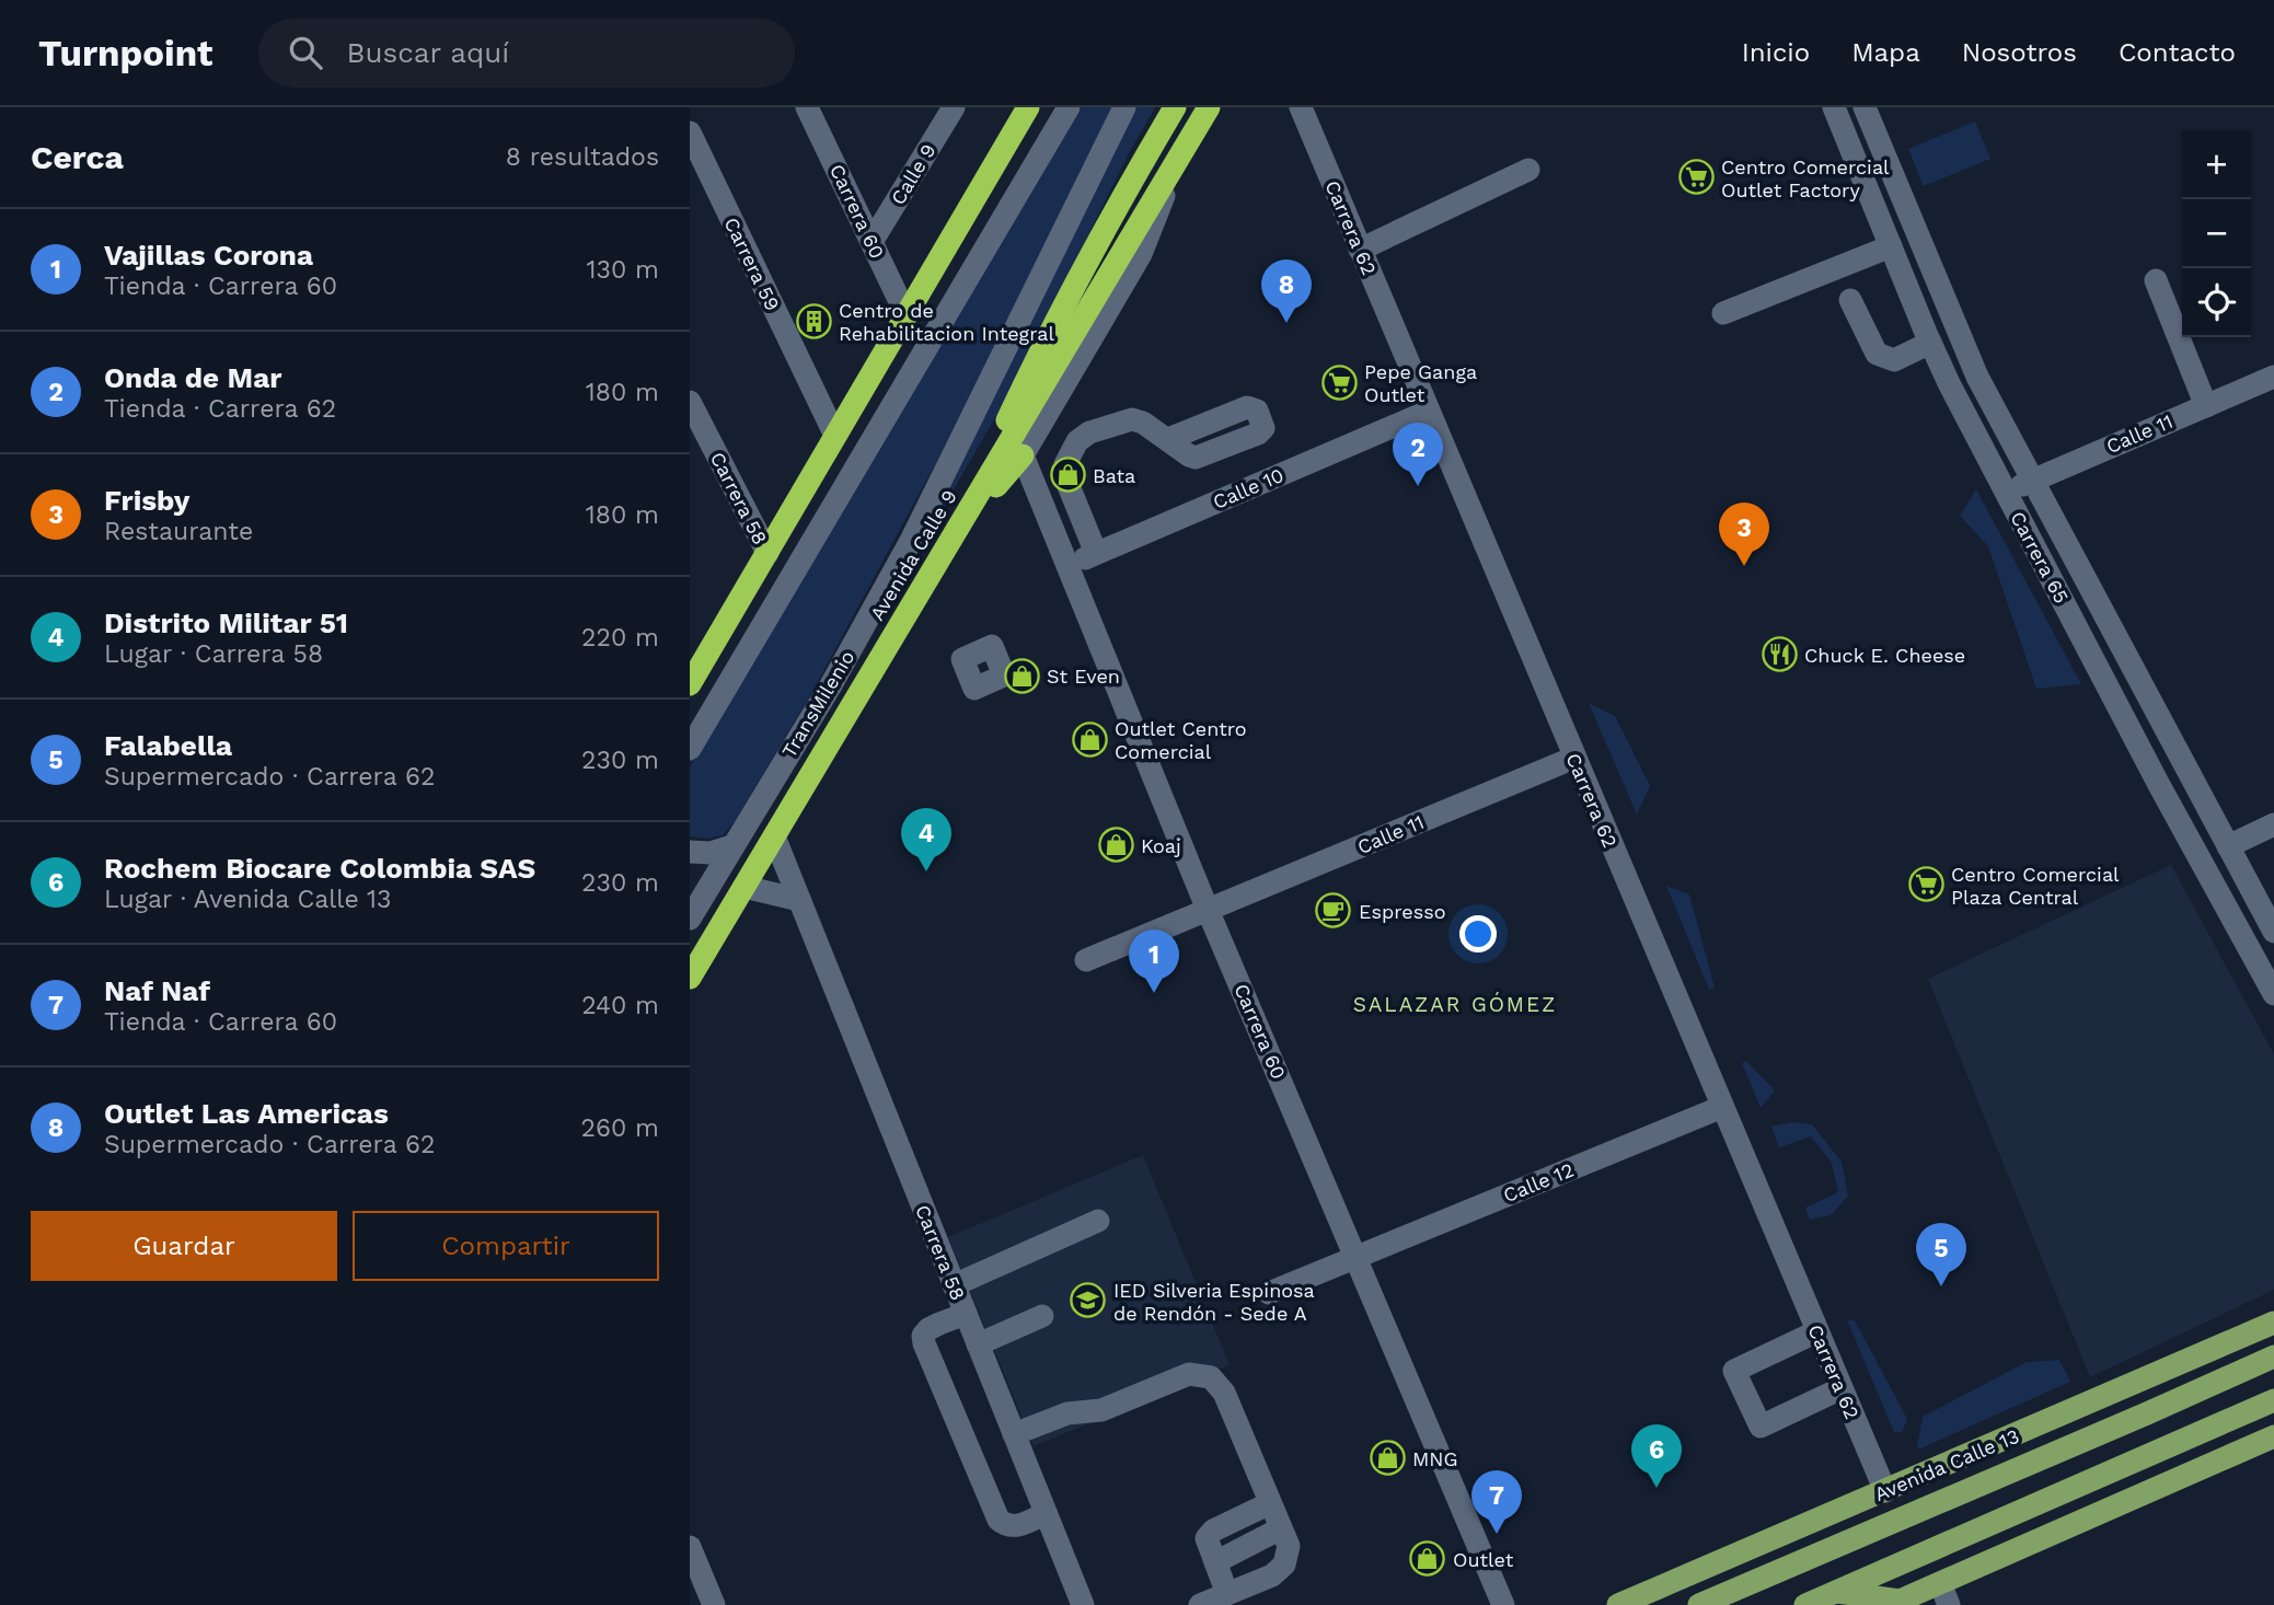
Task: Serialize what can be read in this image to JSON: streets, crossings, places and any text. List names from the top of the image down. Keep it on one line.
{"streets":{"highway":["Avenida Calle 9"],"main road":["Avenida Calle 13"],"street":["Calle 9","Carrera 60","Carrera 62","Carrera 59","Calle 11","Calle 10","Carrera 58","Carrera 65","TransMilenio","Calle 12"]},"crossings":[["Calle 9","Carrera 60"],["Carrera 60","Calle 11"],["Carrera 60","Calle 10"],["Carrera 60","Avenida Calle 9"],["Carrera 60","Calle 12"],["Carrera 62","Calle 11"],["Carrera 62","Calle 10"],["Carrera 62","Calle 12"],["Carrera 62","Avenida Calle 13"],["Calle 11","Carrera 65"],["Carrera 58","Avenida Calle 9"]],"districts":["SALAZAR GÓMEZ"],"places":{"supermarket":["Centro Comercial Outlet Factory","Pepe Ganga Outlet","Centro Comercial Plaza Central"],"building":["Centro de Rehabilitacion Integral"],"shop":["Bata","St Even","Outlet Centro Comercial","Koaj","MNG","Outlet"],"restaurant":["Chuck E. Cheese"],"cafe":["Espresso"],"school or university":["IED Silveria Espinosa de Rendón - Sede A"]},"page":{"header":"Turnpoint","search":"Buscar aquí","nav":["Inicio","Mapa","Nosotros","Contacto"],"heading":["Cerca","8 resultados"],"map_buttons":["+","−"],"list":[{"mark":"1","name":"Vajillas Corona","note":"Tienda · Carrera 60","value":"130 m"},{"mark":"2","name":"Onda de Mar","note":"Tienda · Carrera 62","value":"180 m"},{"mark":"3","name":"Frisby","note":"Restaurante","value":"180 m"},{"mark":"4","name":"Distrito Militar 51","note":"Lugar · Carrera 58","value":"220 m"},{"mark":"5","name":"Falabella","note":"Supermercado · Carrera 62","value":"230 m"},{"mark":"6","name":"Rochem Biocare Colombia SAS","note":"Lugar · Avenida Calle 13","value":"230 m"},{"mark":"7","name":"Naf Naf","note":"Tienda · Carrera 60","value":"240 m"},{"mark":"8","name":"Outlet Las Americas","note":"Supermercado · Carrera 62","value":"260 m"}],"pins":["8","2","3","4","1","5","6","7"],"buttons":["Guardar","Compartir"]}}
